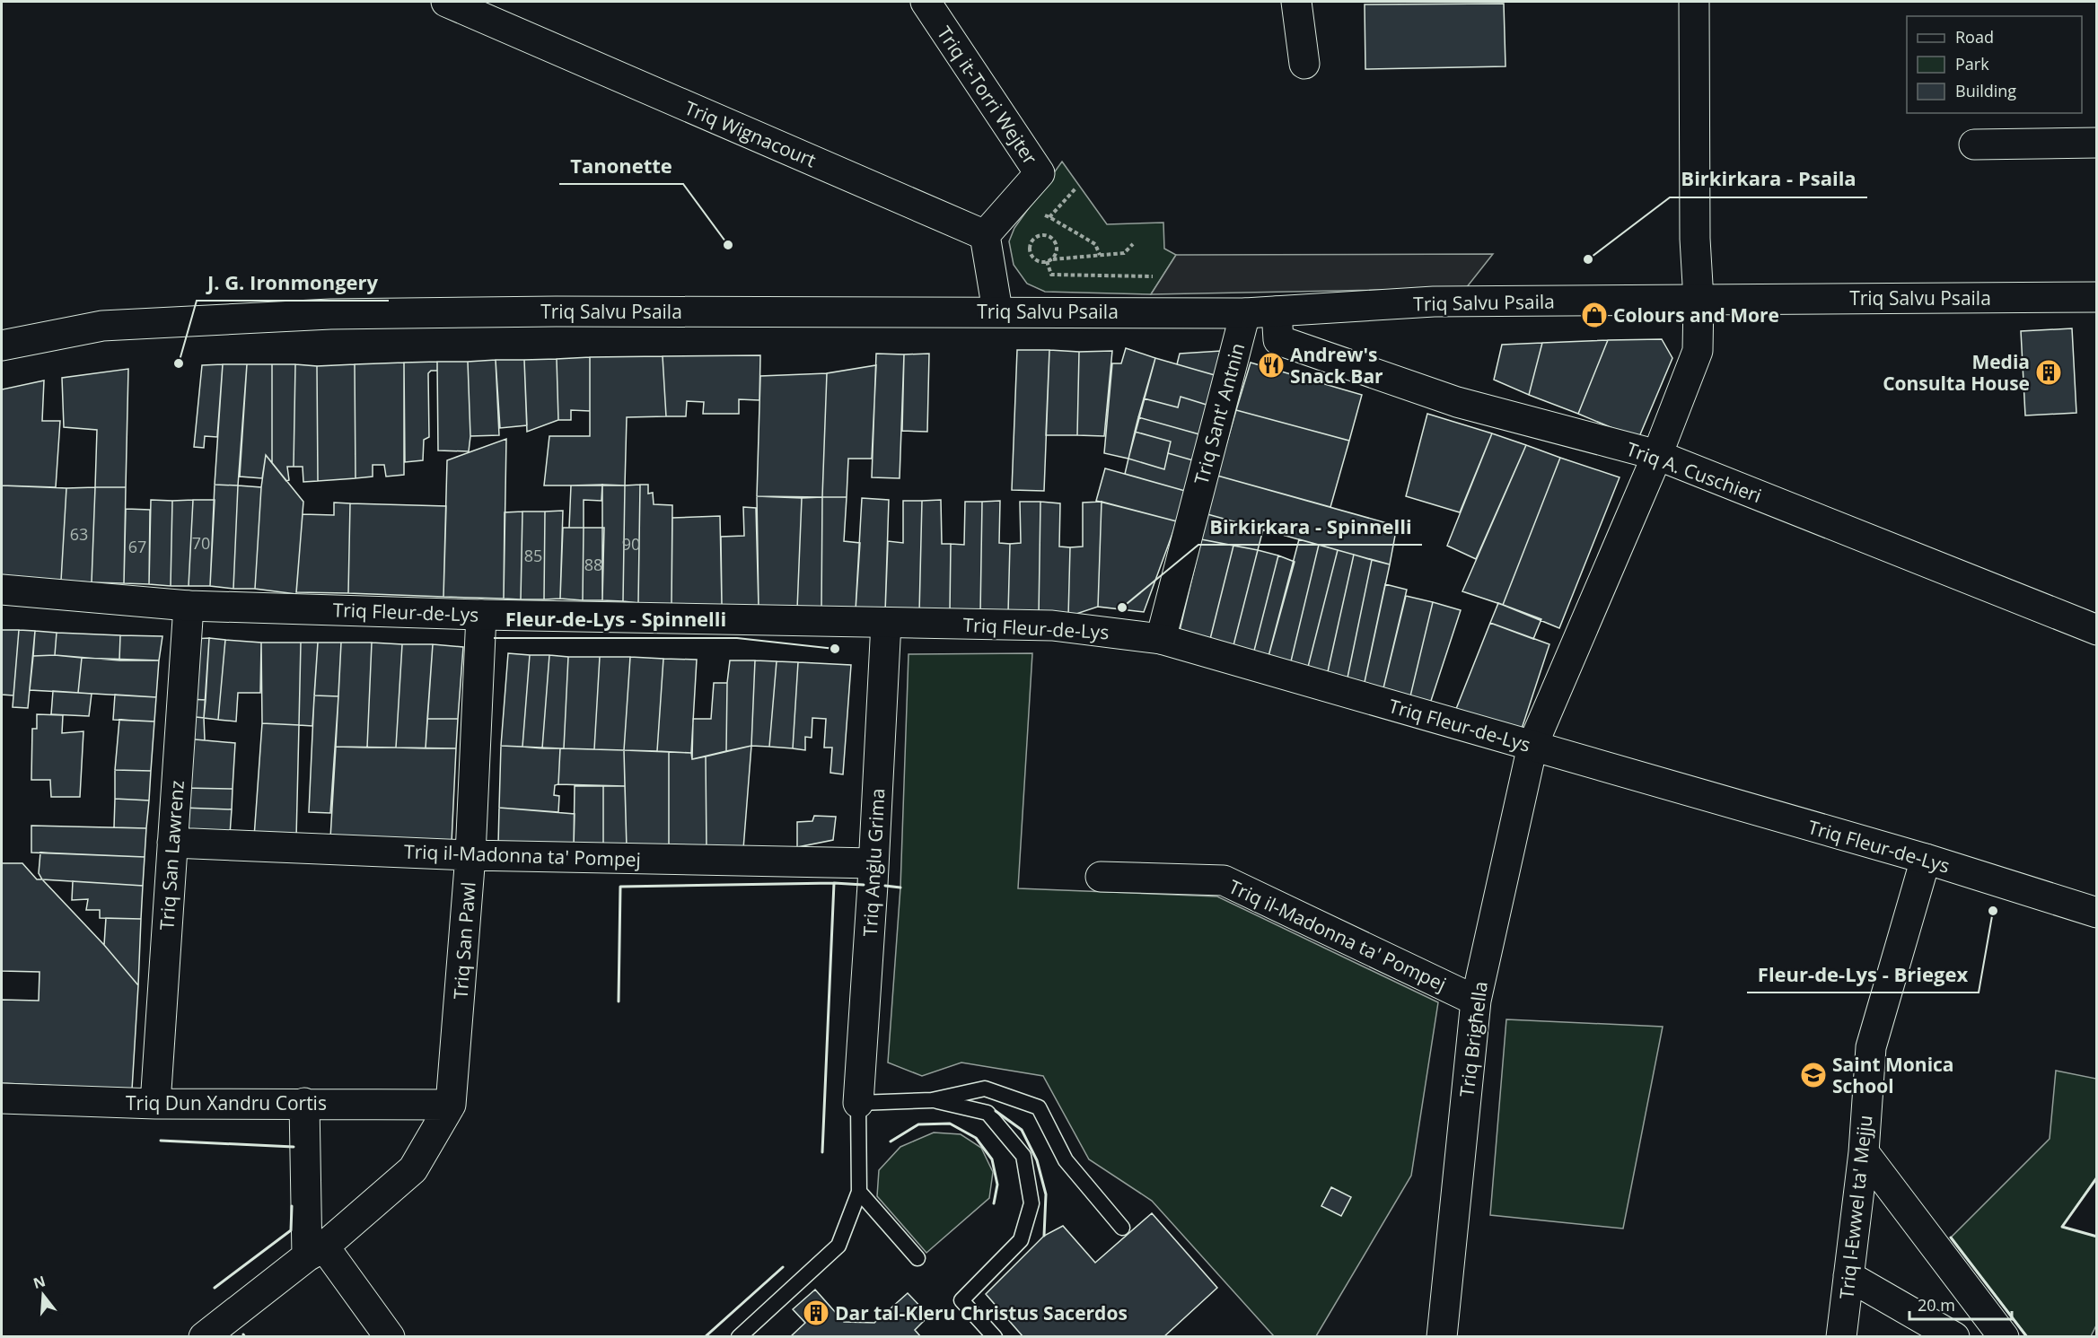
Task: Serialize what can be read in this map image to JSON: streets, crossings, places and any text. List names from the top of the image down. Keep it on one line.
{"streets":{"street":["Triq it-Torri Wejter","Triq Wignacourt","Triq Salvu Psaila","Triq Sant' Antnin","Triq A. Cuschieri","Triq Fleur-de-Lys","Triq San Lawrenz","Triq il-Madonna ta' Pompej","Triq Anġlu Grima","Triq San Pawl","Triq Brigħella","Triq Dun Xandru Cortis","Triq l-Ewwel ta' Mejju"]},"crossings":[["Triq it-Torri Wejter","Triq Wignacourt"],["Triq Salvu Psaila","Triq Sant' Antnin"],["Triq Salvu Psaila","Triq A. Cuschieri"],["Triq Salvu Psaila","Triq Brigħella"],["Triq Sant' Antnin","Triq Fleur-de-Lys"],["Triq A. Cuschieri","Triq Brigħella"],["Triq Fleur-de-Lys","Triq San Lawrenz"],["Triq Fleur-de-Lys","Triq Anġlu Grima"],["Triq Fleur-de-Lys","Triq San Pawl"],["Triq Fleur-de-Lys","Triq Brigħella"],["Triq Fleur-de-Lys","Triq l-Ewwel ta' Mejju"],["Triq San Lawrenz","Triq il-Madonna ta' Pompej"],["Triq San Lawrenz","Triq Dun Xandru Cortis"],["Triq il-Madonna ta' Pompej","Triq Anġlu Grima"],["Triq il-Madonna ta' Pompej","Triq San Pawl"],["Triq il-Madonna ta' Pompej","Triq Brigħella"],["Triq San Pawl","Triq Dun Xandru Cortis"]],"places":{"other":["Tanonette","Birkirkara - Psaila","J. G. Ironmongery","Birkirkara - Spinnelli","Fleur-de-Lys - Spinnelli","Fleur-de-Lys - Briegex"],"shop":["Colours and More"],"restaurant":["Andrew's Snack Bar"],"building":["Media Consulta House","Dar tal-Kleru Christus Sacerdos"],"school or university":["Saint Monica School"]},"house_numbers":["63","70","90","67","85","88"],"legend":["Road","Park","Building"],"scale_bar":"20 m","north":"top"}
